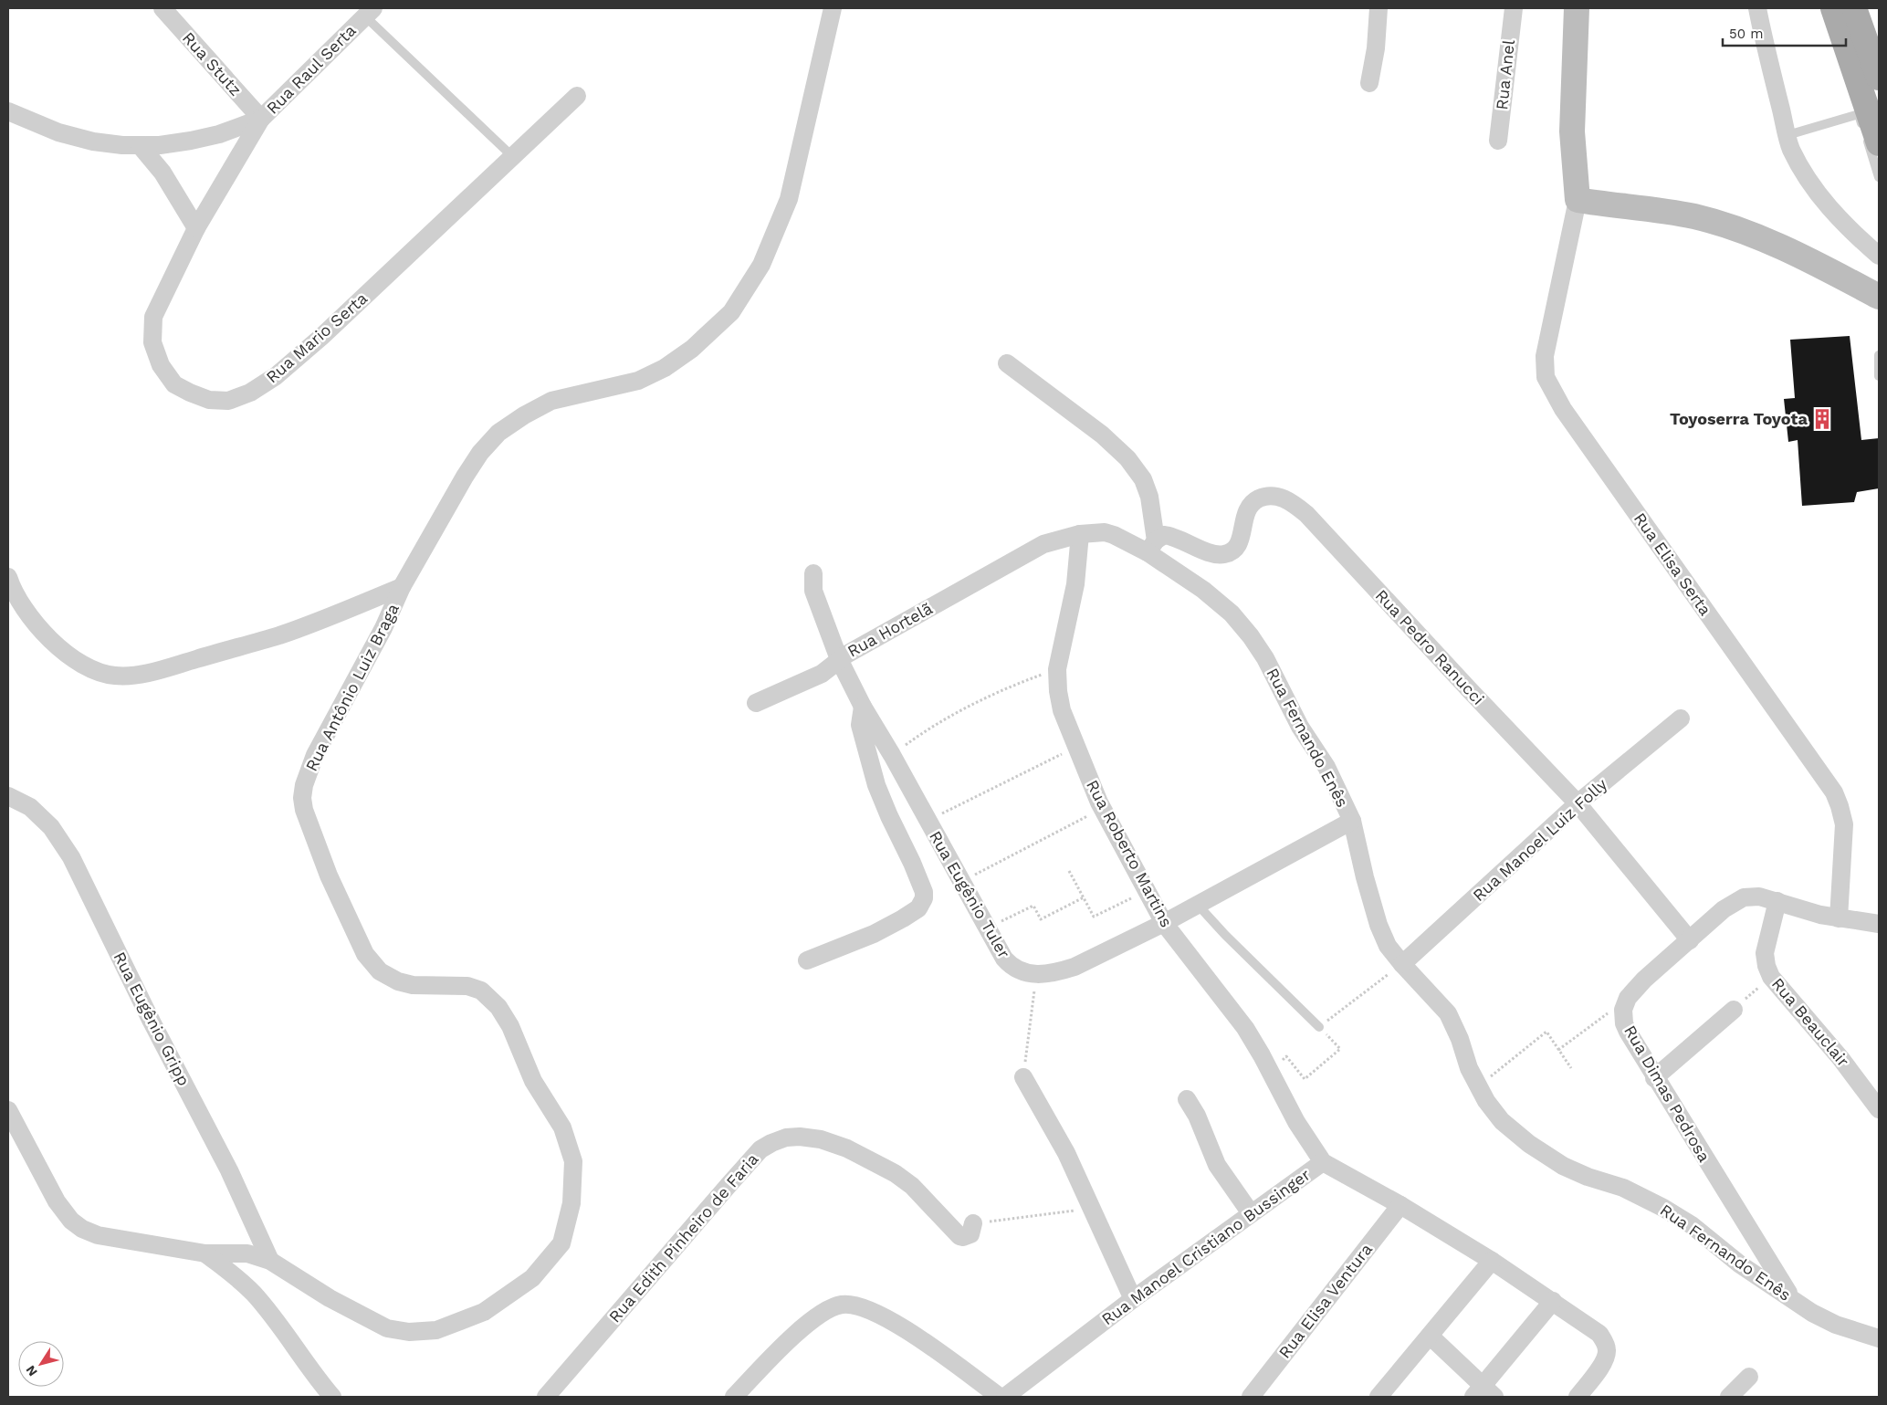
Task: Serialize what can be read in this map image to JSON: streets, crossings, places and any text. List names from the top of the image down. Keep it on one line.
{"streets":{"street":["Rua Stutz","Rua Raul Serta","Rua Anel","Rua Mario Serta","Rua Elisa Serta","Rua Hortelã","Rua Pedro Ranucci","Rua Antônio Luiz Braga","Rua Fernando Enês","Rua Manoel Luiz Folly","Rua Roberto Martins","Rua Eugênio Tuler","Rua Eugênio Gripp","Rua Beauclair","Rua Dimas Pedrosa","Rua Edith Pinheiro de Faria","Rua Manoel Cristiano Bussinger","Rua Elisa Ventura"]},"crossings":[["Rua Stutz","Rua Raul Serta"],["Rua Stutz","Rua Mario Serta"],["Rua Raul Serta","Rua Mario Serta"],["Rua Elisa Serta","Rua Dimas Pedrosa"],["Rua Hortelã","Rua Fernando Enês"],["Rua Hortelã","Rua Eugênio Tuler"],["Rua Pedro Ranucci","Rua Fernando Enês"],["Rua Pedro Ranucci","Rua Manoel Luiz Folly"],["Rua Pedro Ranucci","Rua Dimas Pedrosa"],["Rua Antônio Luiz Braga","Rua Eugênio Gripp"],["Rua Fernando Enês","Rua Manoel Luiz Folly"],["Rua Fernando Enês","Rua Roberto Martins"],["Rua Fernando Enês","Rua Eugênio Tuler"],["Rua Fernando Enês","Rua Dimas Pedrosa"],["Rua Roberto Martins","Rua Eugênio Tuler"],["Rua Roberto Martins","Rua Manoel Cristiano Bussinger"],["Rua Beauclair","Rua Dimas Pedrosa"],["Rua Manoel Cristiano Bussinger","Rua Elisa Ventura"]],"places":{"building":["Toyoserra Toyota"]},"scale_bar":"50 m","north":"bottom left"}
